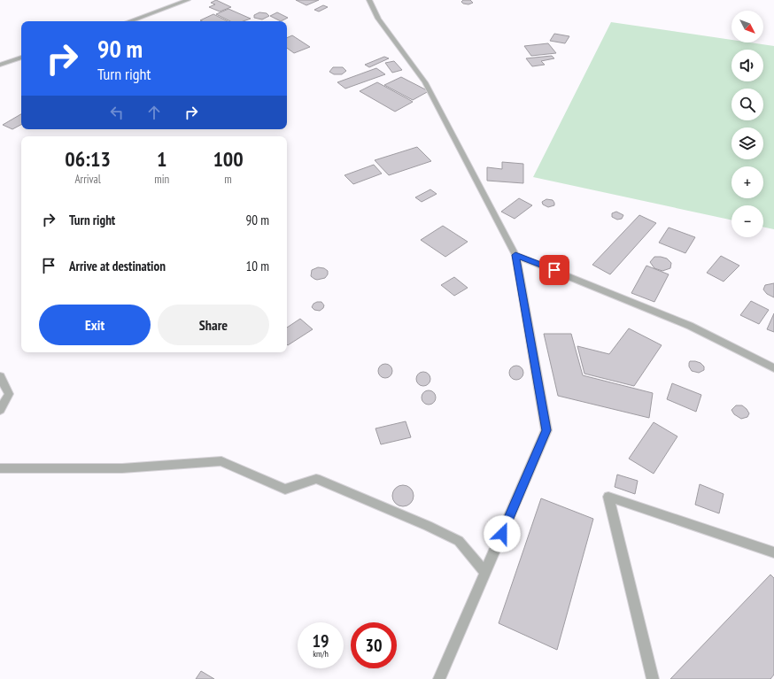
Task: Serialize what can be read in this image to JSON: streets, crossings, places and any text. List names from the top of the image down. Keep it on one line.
{"north":"bottom right","page":{"map_buttons":["+","−"],"turn":["90 m","Turn right"],"eta":["06:13","Arrival","1","min","100","m"],"list":[{"name":"Turn right","value":"90 m"},{"name":"Arrive at destination","value":"10 m"}],"buttons":["Exit","Share"],"speed":"19 km/h","limit":"30"}}
